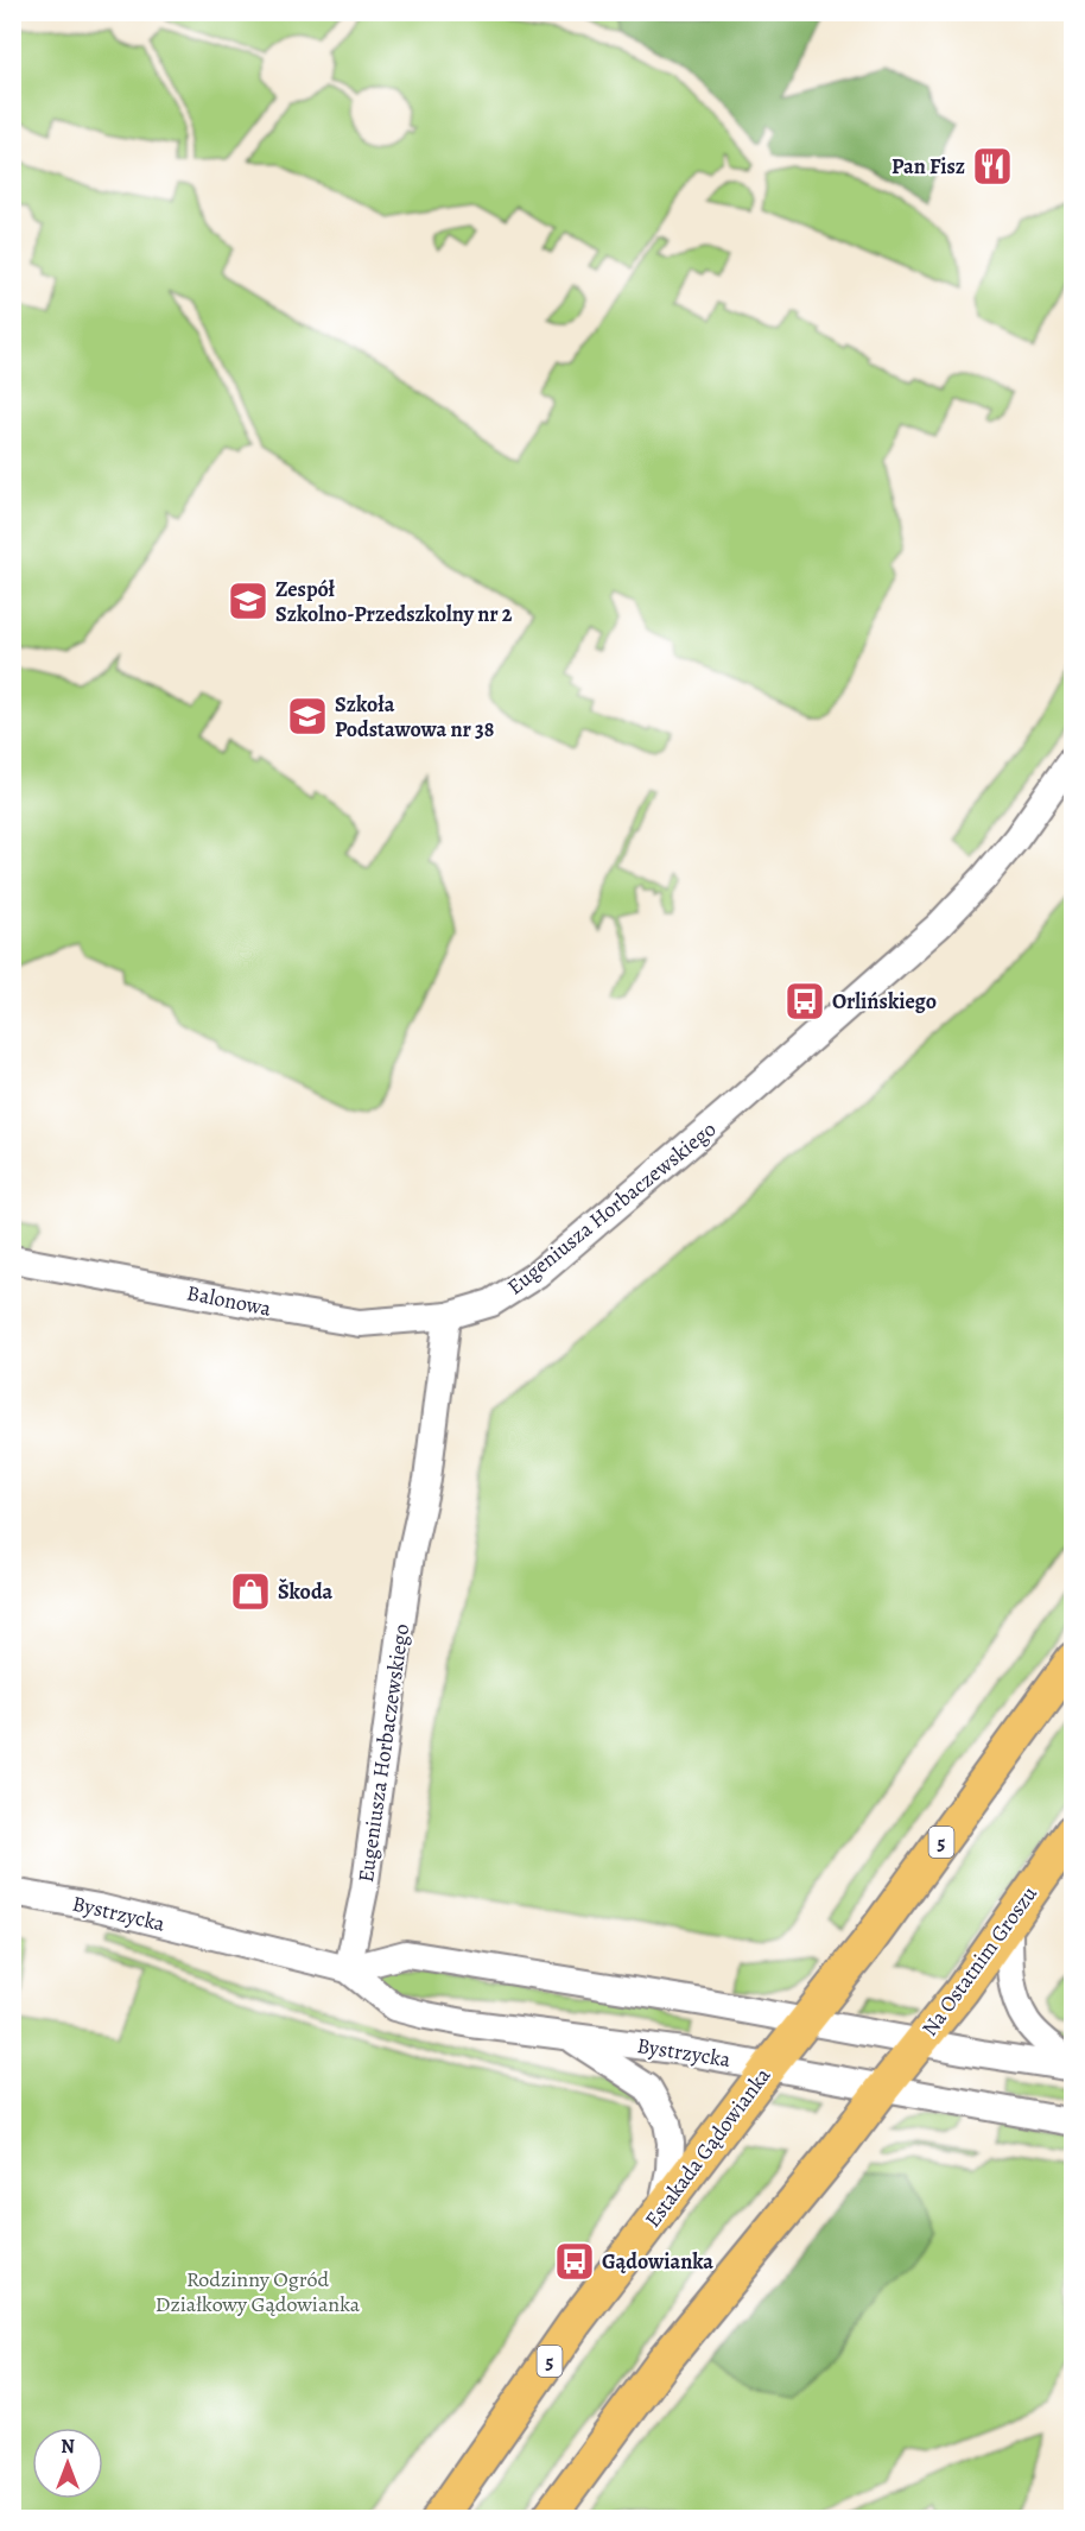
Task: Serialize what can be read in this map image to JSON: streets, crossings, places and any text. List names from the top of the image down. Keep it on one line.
{"streets":{"main road":["5","Na Ostatnim Groszu","Estakada Gądowianka"],"street":["Eugeniusza Horbaczewskiego","Balonowa","Bystrzycka"]},"crossings":[["Eugeniusza Horbaczewskiego","Balonowa"],["Eugeniusza Horbaczewskiego","Bystrzycka"],["5","Bystrzycka"],["5","Estakada Gądowianka"],["Bystrzycka","Na Ostatnim Groszu"],["Bystrzycka","Estakada Gądowianka"]],"parks":["Rodzinny Ogród Działkowy Gądowianka"],"places":{"restaurant":["Pan Fisz"],"school or university":["Zespół Szkolno-Przedszkolny nr 2","Szkoła Podstawowa nr 38"],"bus stop":["Orlińskiego","Gądowianka"],"shop":["Škoda"]},"north":"top"}
